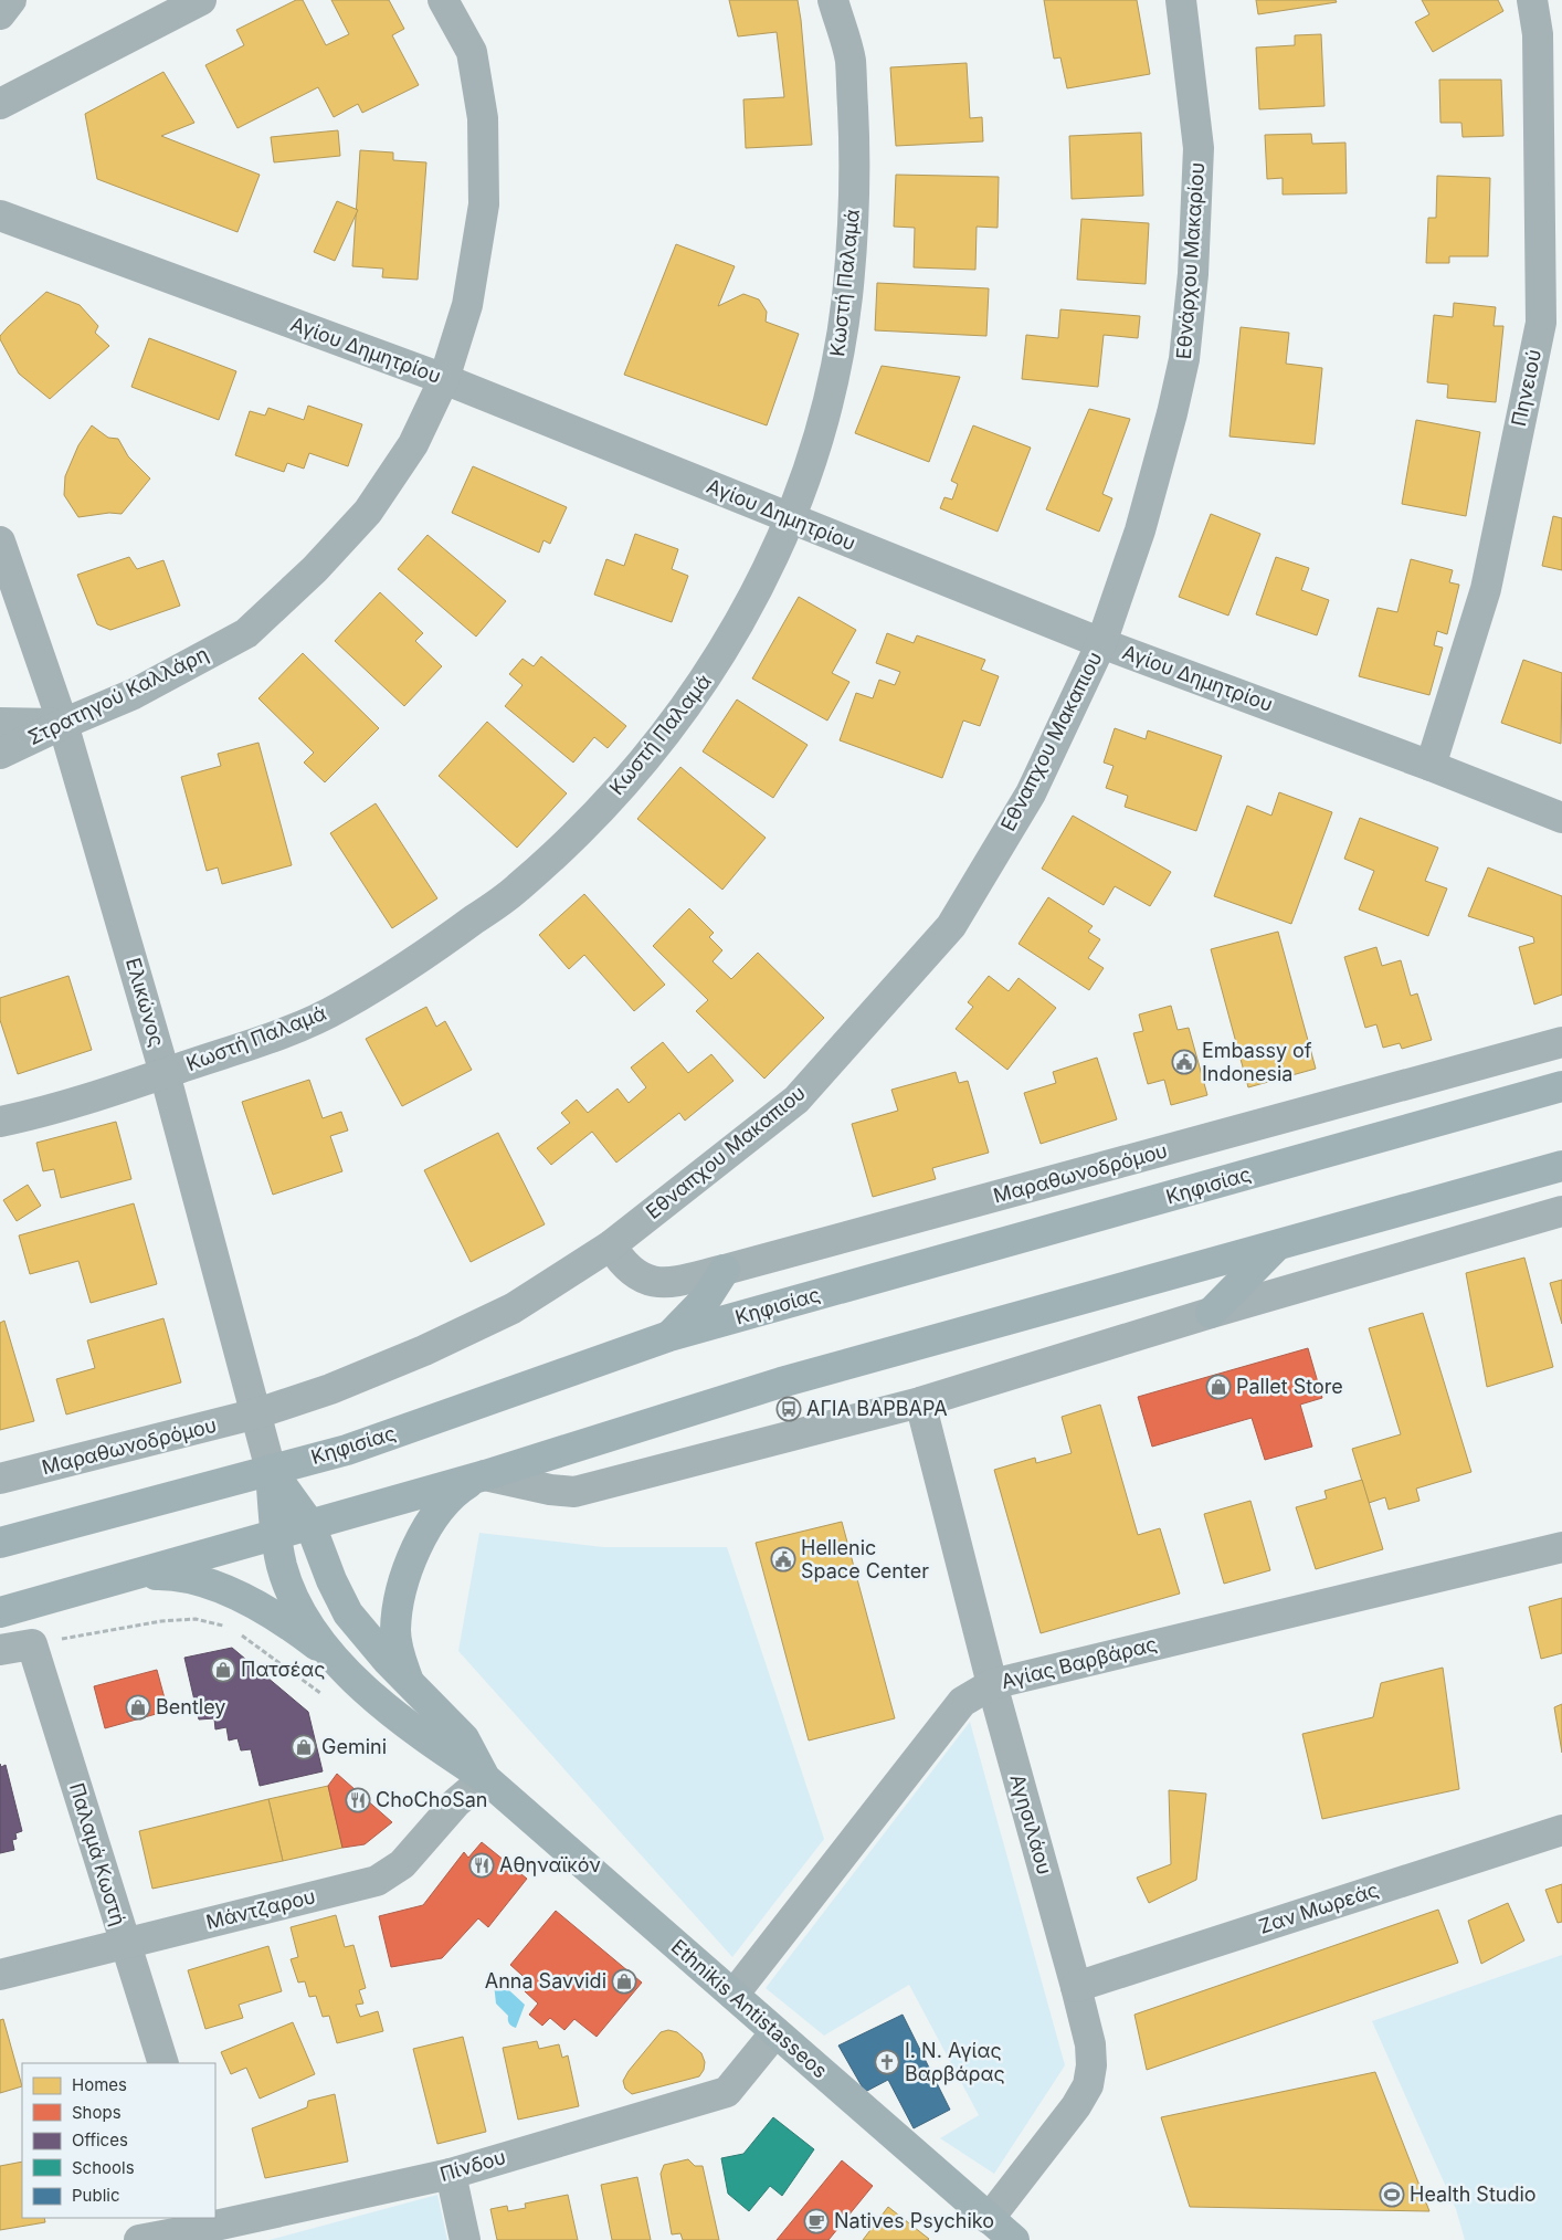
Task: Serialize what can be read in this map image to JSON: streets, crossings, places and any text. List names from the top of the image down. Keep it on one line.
{"streets":{"main road":["Κηφισίας","Ethnikis Antistasseos"],"street":["Εθνάρχου Μακαρίου","Κωστή Παλαμά","Αγίου Δημητρίου","Πηνειού","Στρατηγού Καλλάρη","Εθναπχου Μακαπιου","Ελικώνος","Μαραθωνοδρόμου","Αγίας Βαρβάρας","Αγησιλάου","Παλαμά Κωστή","Ζαν Μωρεάς","Μάντζαρου","Πίνδου"]},"crossings":[["Εθνάρχου Μακαρίου","Αγίου Δημητρίου"],["Εθνάρχου Μακαρίου","Εθναπχου Μακαπιου"],["Κωστή Παλαμά","Αγίου Δημητρίου"],["Κωστή Παλαμά","Ελικώνος"],["Αγίου Δημητρίου","Πηνειού"],["Αγίου Δημητρίου","Στρατηγού Καλλάρη"],["Αγίου Δημητρίου","Εθναπχου Μακαπιου"],["Στρατηγού Καλλάρη","Ελικώνος"],["Εθναπχου Μακαπιου","Ελικώνος"],["Εθναπχου Μακαπιου","Μαραθωνοδρόμου"],["Ελικώνος","Μαραθωνοδρόμου"],["Ελικώνος","Κηφισίας"],["Ελικώνος","Ethnikis Antistasseos"],["Κηφισίας","Ethnikis Antistasseos"],["Αγίας Βαρβάρας","Αγησιλάου"],["Αγίας Βαρβάρας","Ethnikis Antistasseos"],["Αγησιλάου","Ζαν Μωρεάς"],["Αγησιλάου","Ethnikis Antistasseos"],["Παλαμά Κωστή","Μάντζαρου"],["Μάντζαρου","Ethnikis Antistasseos"],["Ethnikis Antistasseos","Πίνδου"]],"places":{"public building":["Embassy of Indonesia","Hellenic Space Center"],"shop":["Pallet Store","Πατσέας","Bentley","Gemini","Anna Savvidi"],"bus stop":["ΑΓΙΑ ΒΑΡΒΑΡΑ"],"restaurant":["ChoChoSan","Αθηναϊκόν"],"church":["Ι. Ν. Αγίας Βαρβάρας"],"sports":["Health Studio"],"cafe":["Natives Psychiko"]},"legend":["Homes","Shops","Offices","Schools","Public"]}
